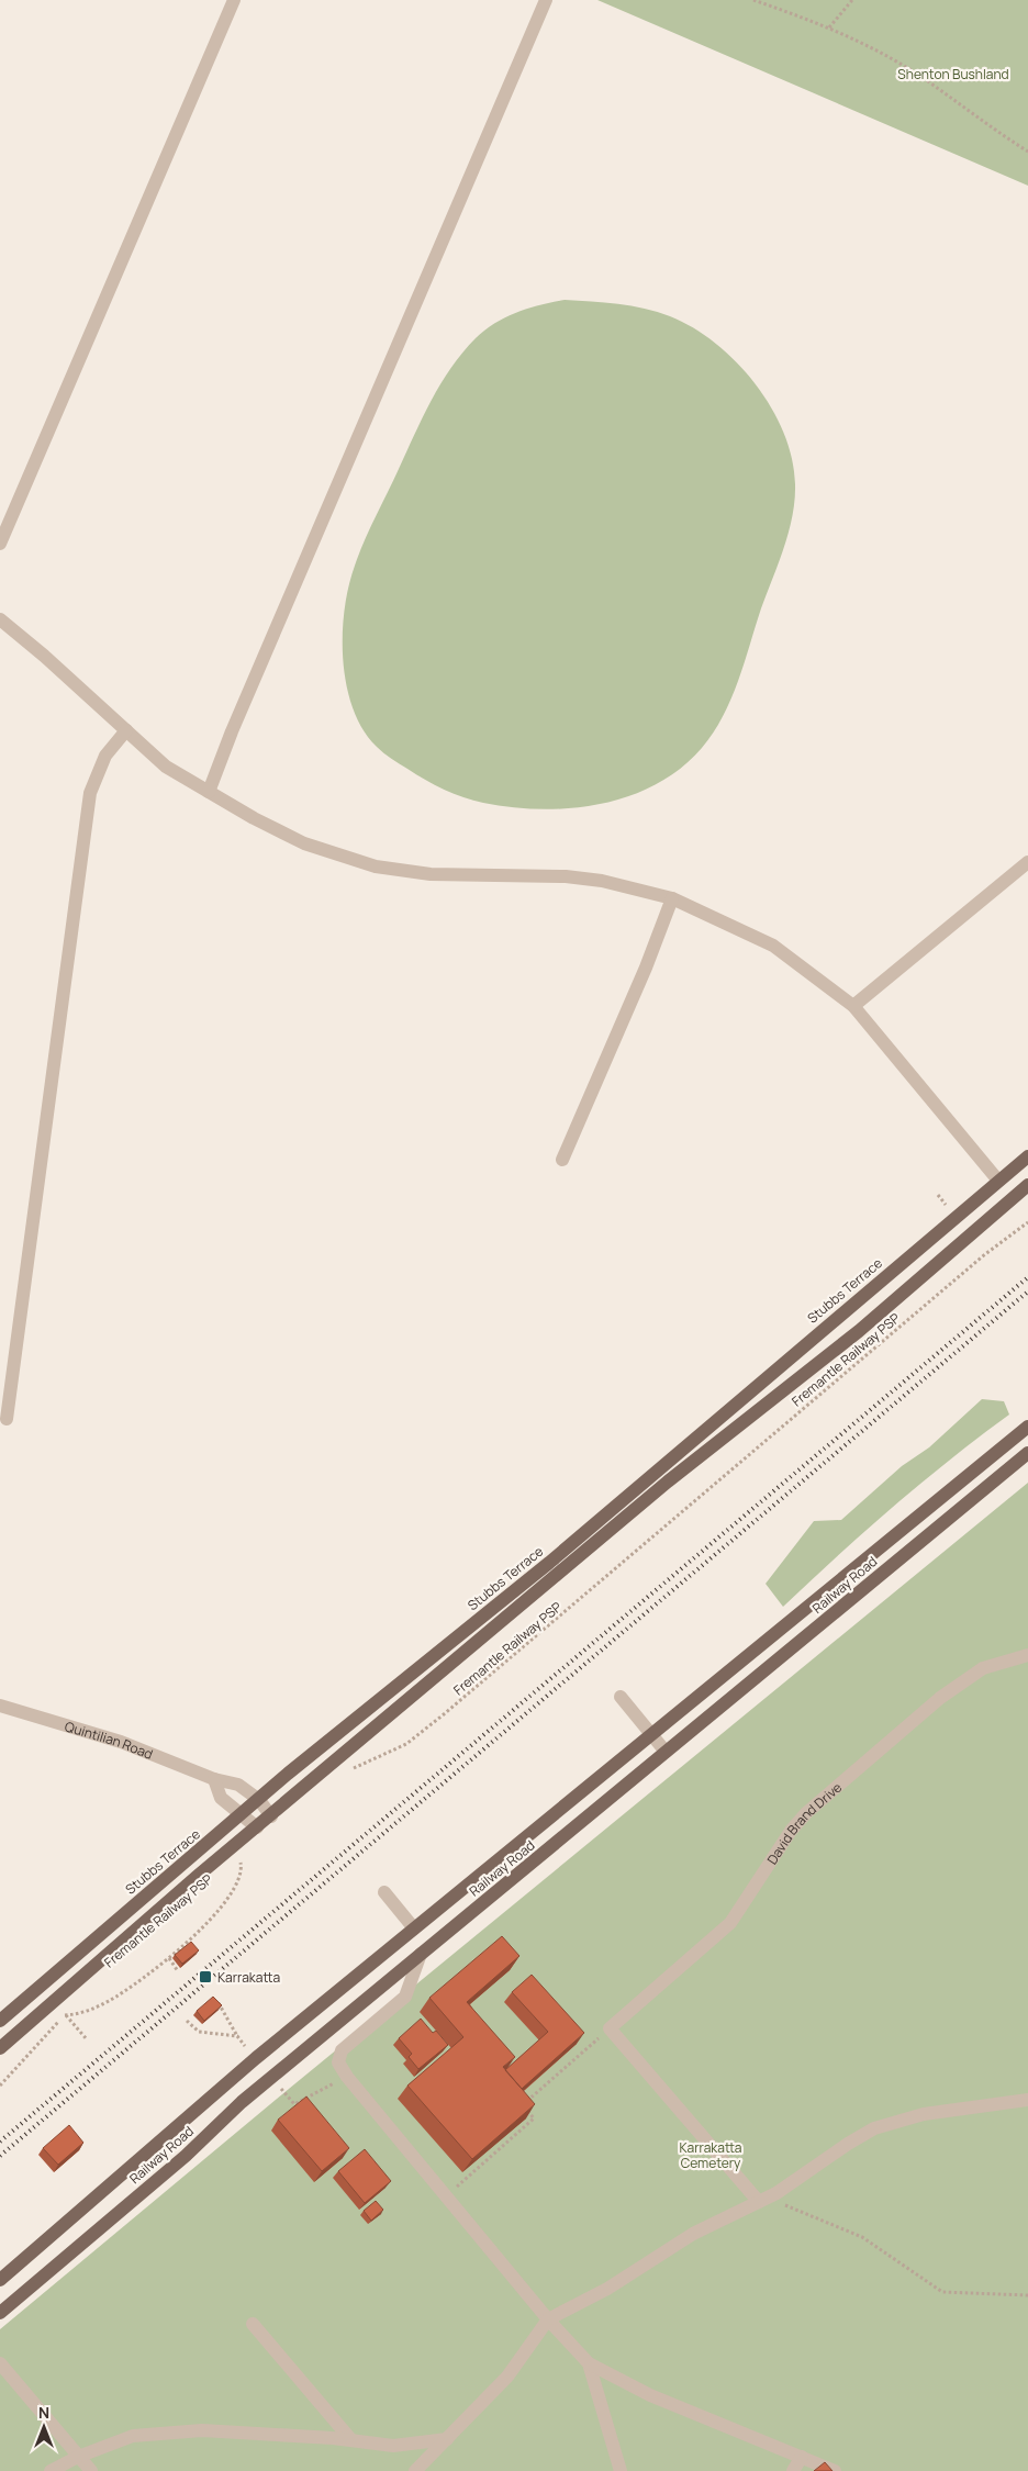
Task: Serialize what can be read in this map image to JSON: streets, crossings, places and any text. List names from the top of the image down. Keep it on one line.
{"streets":{"main road":["Stubbs Terrace","Railway Road"],"street":["Quintilian Road","David Brand Drive"],"path":["Fremantle Railway PSP"]},"crossings":[["Stubbs Terrace","Quintilian Road"]],"parks":["Shenton Bushland","Karrakatta Cemetery"],"places":{"transit":["Karrakatta"]},"north":"top"}
